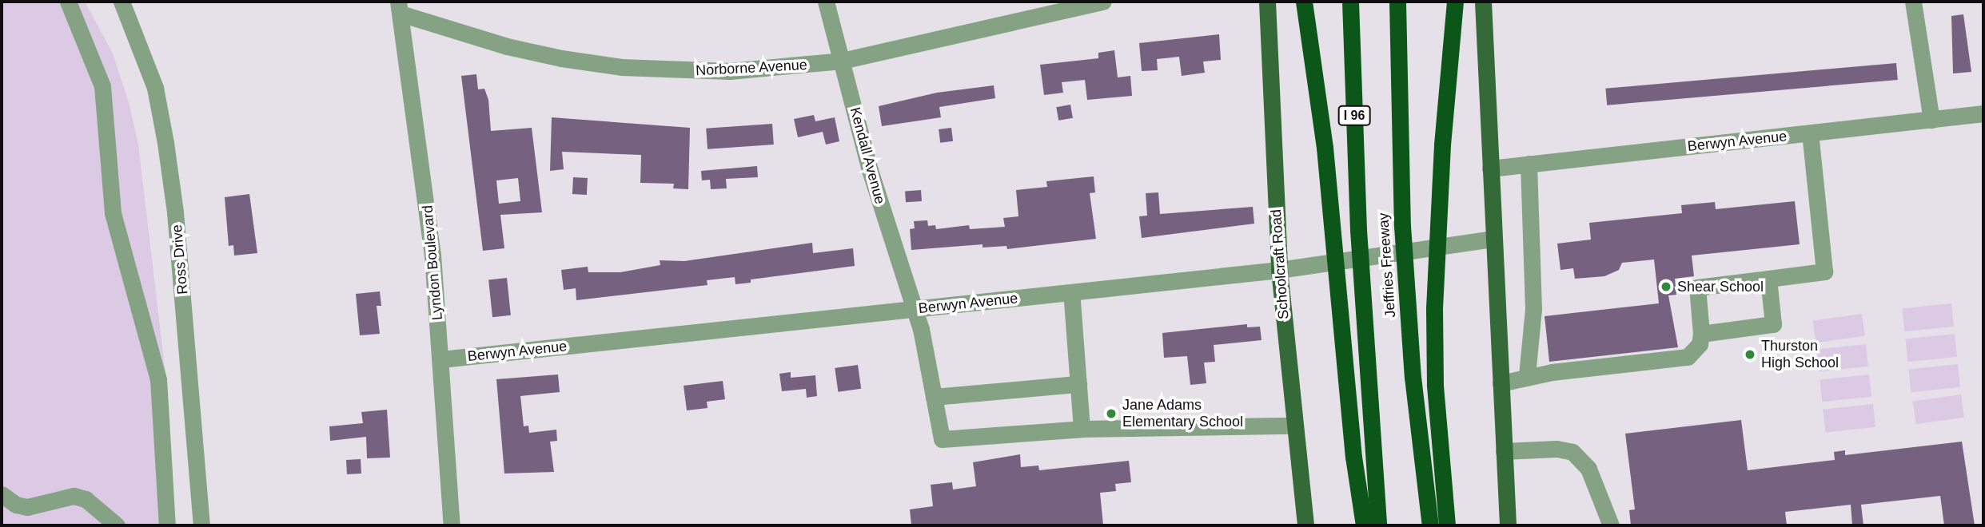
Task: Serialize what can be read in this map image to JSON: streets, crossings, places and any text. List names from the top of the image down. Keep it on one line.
{"streets":{"highway":["I 96","Jeffries Freeway"],"main road":["Schoolcraft Road"],"street":["Norborne Avenue","Berwyn Avenue","Kendall Avenue","Ross Drive","Lyndon Boulevard"]},"crossings":[["Norborne Avenue","Kendall Avenue"],["Norborne Avenue","Lyndon Boulevard"],["Berwyn Avenue","Kendall Avenue"],["Berwyn Avenue","Lyndon Boulevard"],["Berwyn Avenue","Schoolcraft Road"]],"places":["Shear School","Thurston High School","Jane Adams Elementary School"]}
